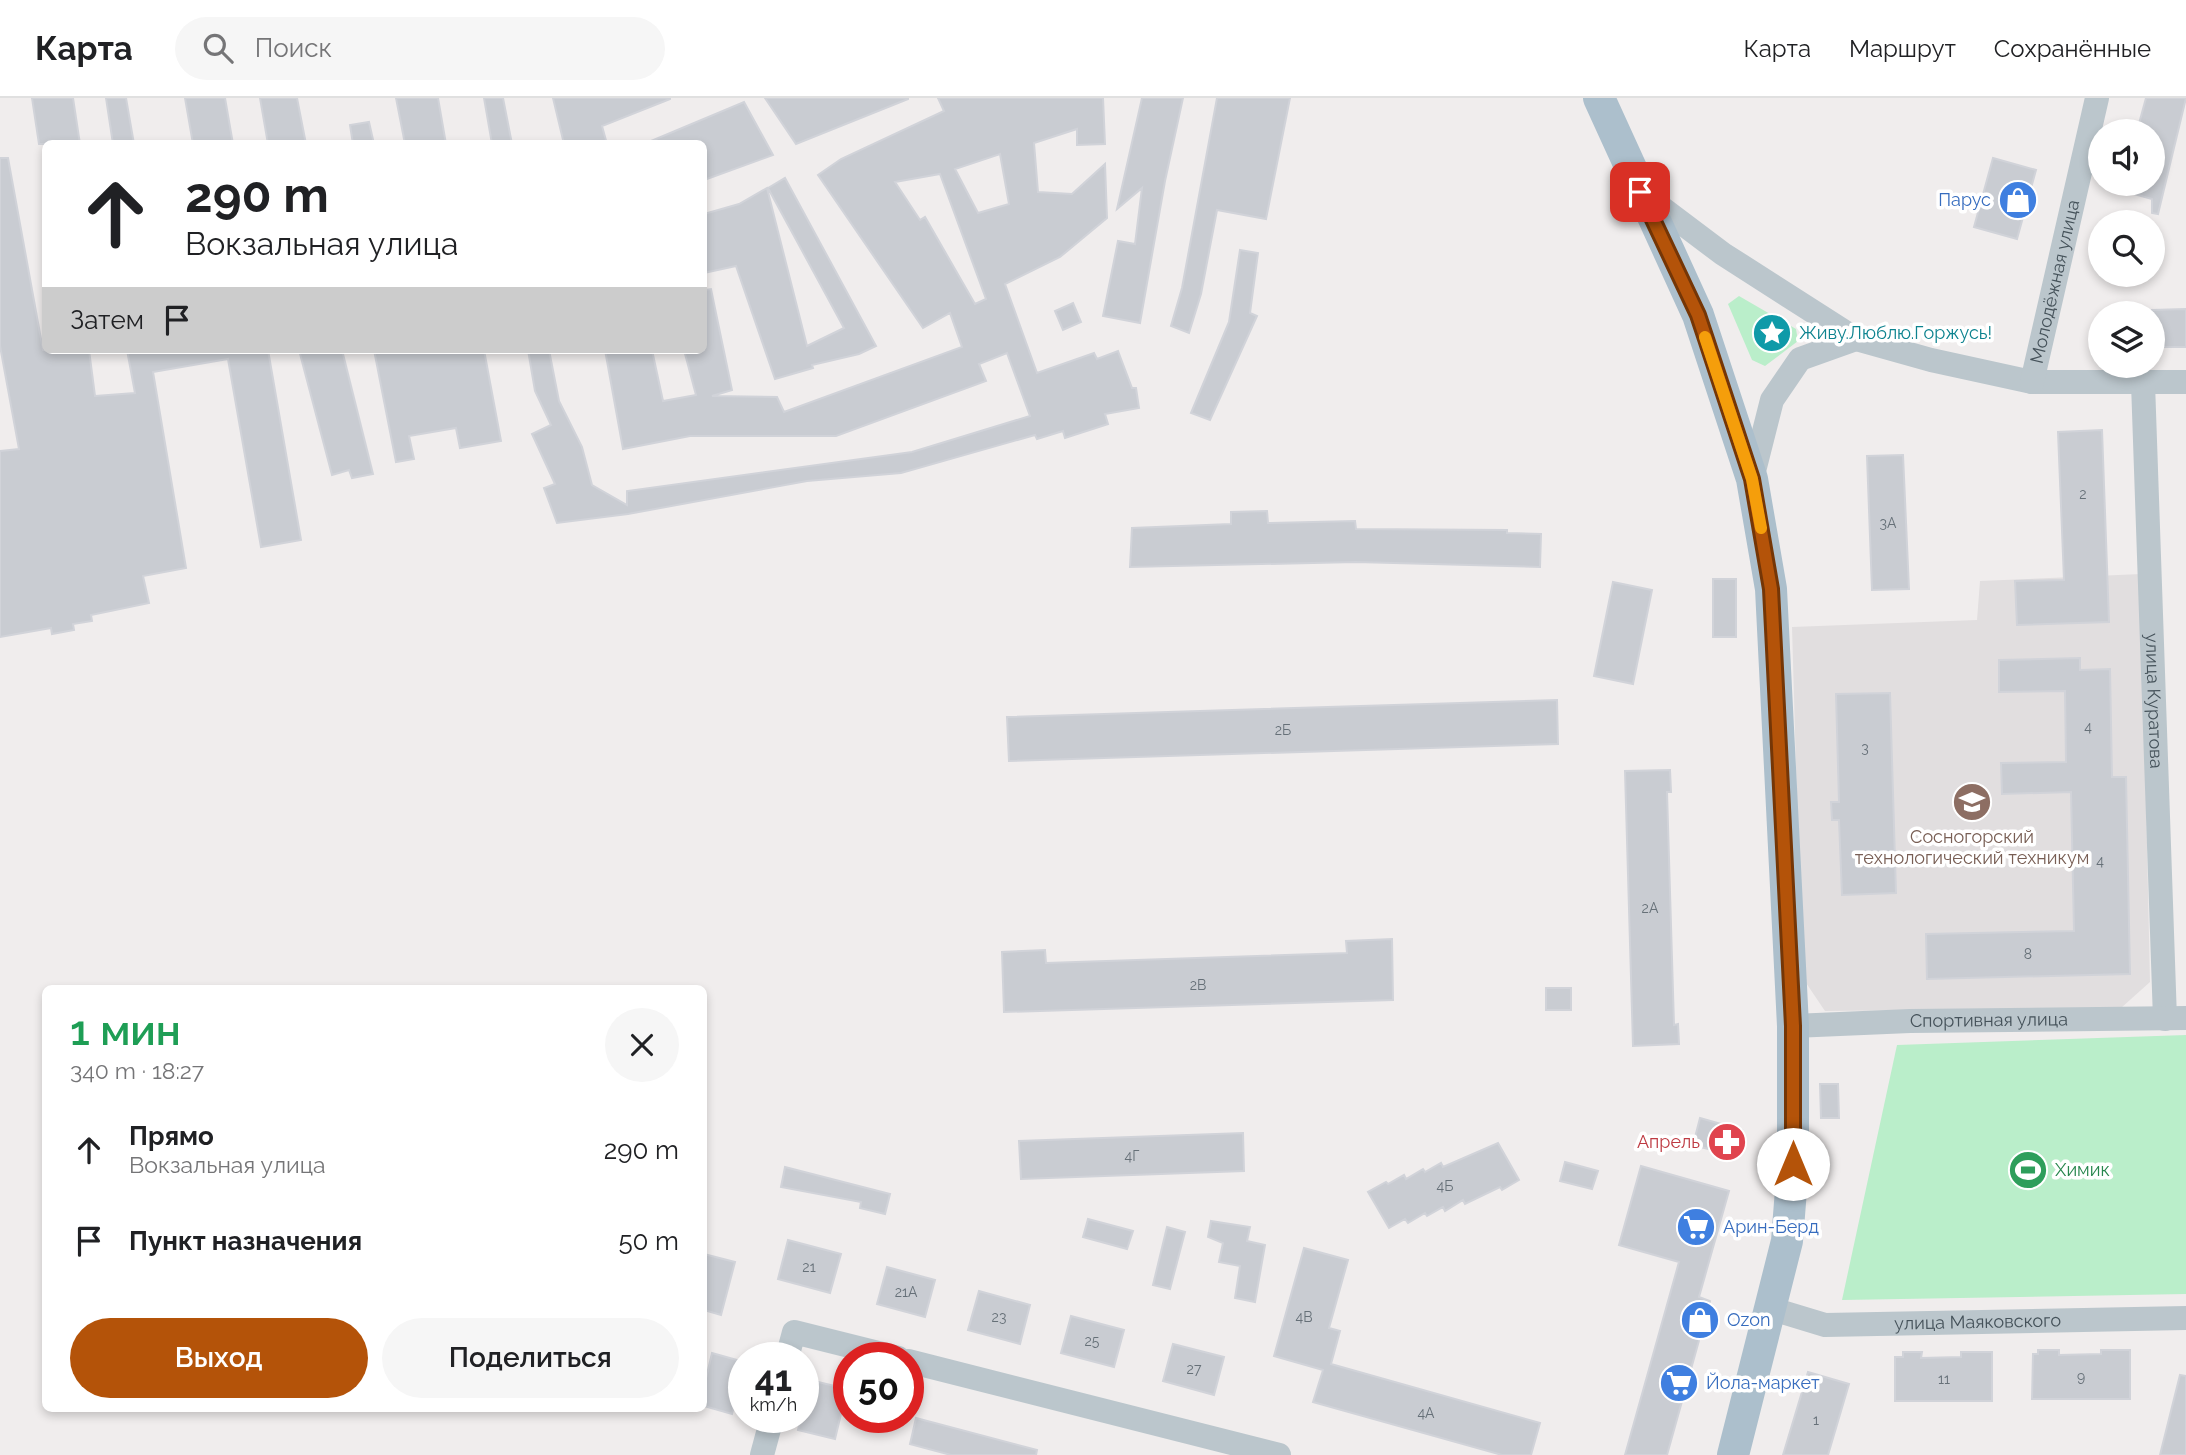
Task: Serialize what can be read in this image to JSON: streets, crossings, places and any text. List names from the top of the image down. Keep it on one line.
{"streets":{"street":["Молодёжная улица","улица Куратова","Спортивная улица","улица Маяковского"]},"crossings":[["улица Куратова","Спортивная улица"]],"places":{"shop":["Парус","Ozon"],"place":["Живу.Люблю.Горжусь!"],"school or university":["Сосногорский технологический техникум"],"pharmacy":["Апрель"],"sports":["Химик"],"supermarket":["Арин-Берд","Йола-маркет"]},"house_numbers":["2","3А","4","2Б","3","4","2А","8","2В","4Г","4Б","21","21А","23","4В","25","27","9","11","4А","1"],"page":{"header":"Карта","search":"Поиск","nav":["Карта","Маршрут","Сохранённые"],"turn":["290 m","Вокзальная улица"],"then":"Затем","heading":["1 мин","340 m · 18:27"],"list":[{"name":"Прямо","note":"Вокзальная улица","value":"290 m"},{"name":"Пункт назначения","value":"50 m"}],"buttons":["Выход","Поделиться"],"speed":"41 km/h","limit":"50"}}
